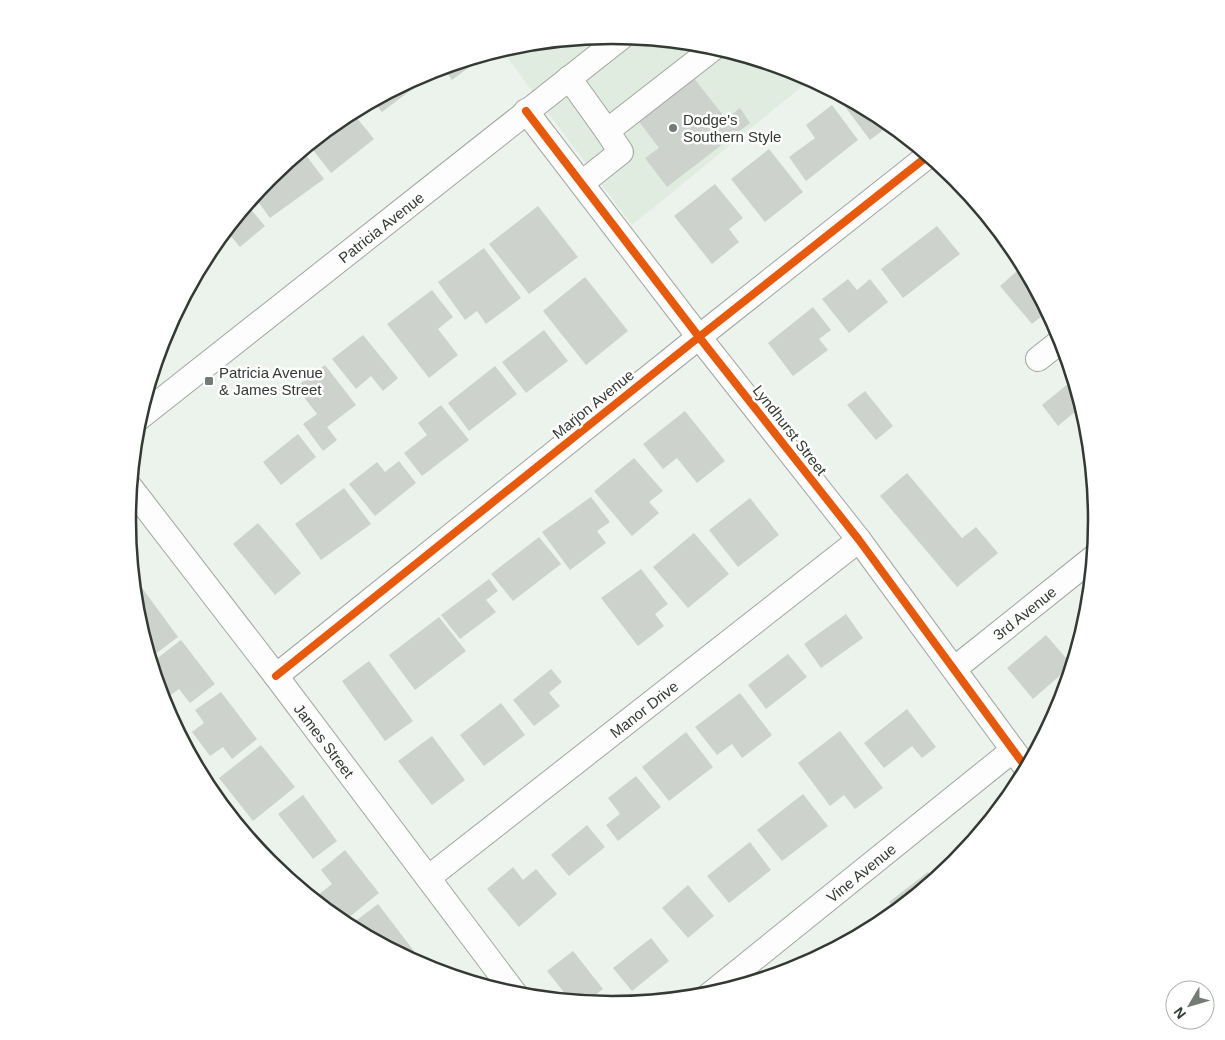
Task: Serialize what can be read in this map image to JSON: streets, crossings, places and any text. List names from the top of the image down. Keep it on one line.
{"streets":{"street":["Patricia Avenue","Marjon Avenue","Lyndhurst Street","3rd Avenue","Manor Drive","James Street","Vine Avenue"]},"crossings":[["Patricia Avenue","Lyndhurst Street"],["Marjon Avenue","Lyndhurst Street"],["Marjon Avenue","James Street"],["Lyndhurst Street","3rd Avenue"],["Lyndhurst Street","Manor Drive"],["Lyndhurst Street","Vine Avenue"],["Manor Drive","James Street"]],"places":{"other":["Dodge's Southern Style"],"transit":["Patricia Avenue & James Street"]},"north":"bottom left"}
